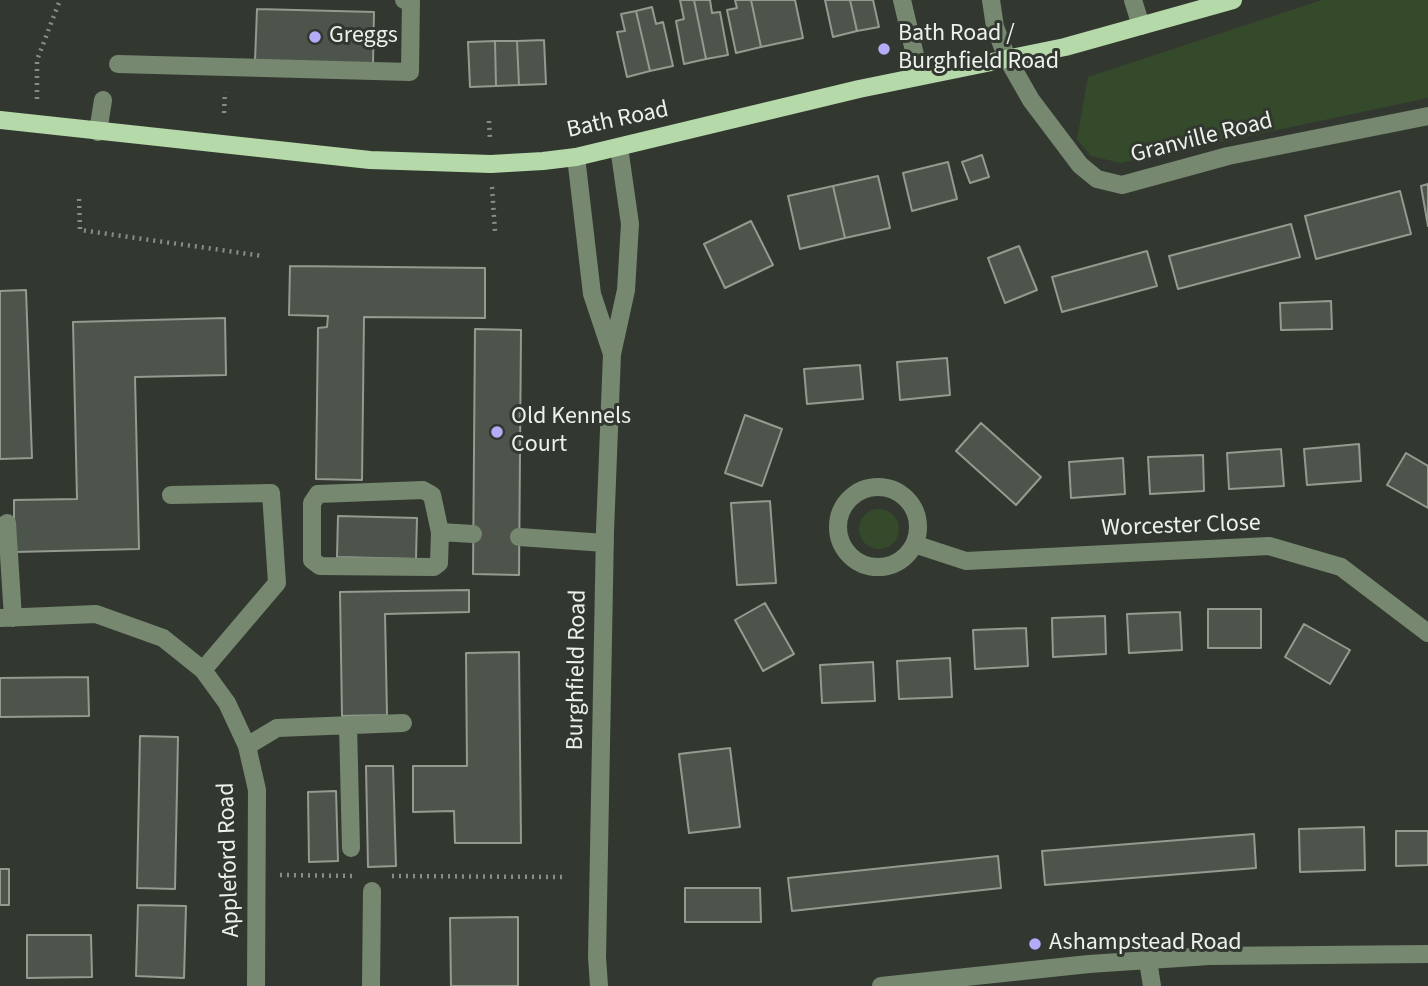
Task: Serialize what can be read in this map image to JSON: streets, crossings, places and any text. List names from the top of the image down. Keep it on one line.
{"streets":{"main road":["Bath Road"],"street":["Granville Road","Worcester Close","Burghfield Road","Appleford Road"]},"crossings":[["Bath Road","Granville Road"],["Bath Road","Burghfield Road"]],"places":["Greggs","Bath Road / Burghfield Road","Old Kennels Court","Ashampstead Road"]}
